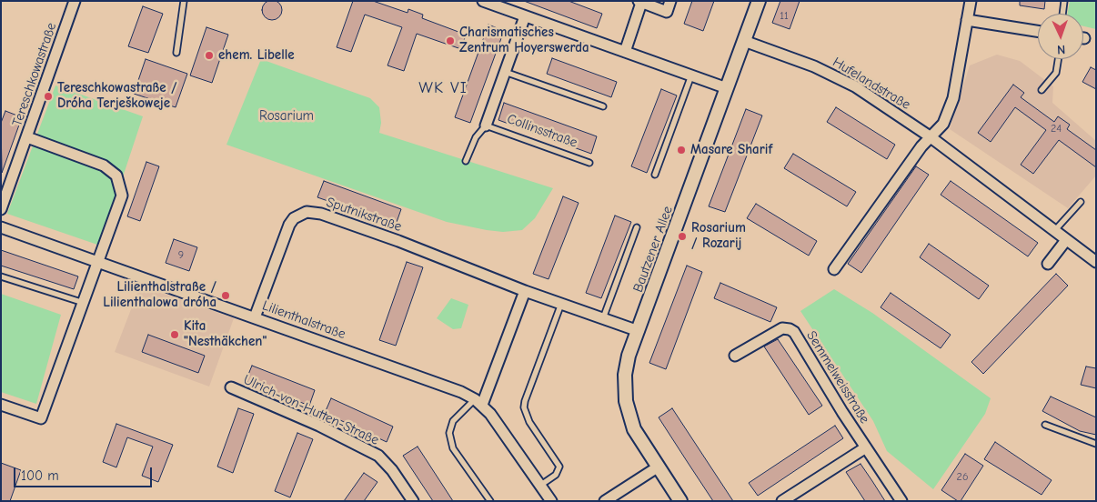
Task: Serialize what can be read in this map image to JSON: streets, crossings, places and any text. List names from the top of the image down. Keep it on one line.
{"streets":{"street":["Tereschkowastraße","Hufelandstraße","Collinsstraße","Sputnikstraße","Bautzener Allee","Lilienthalstraße","Semmelweisstraße","Ulrich-von-Hutten-Straße"]},"crossings":[["Hufelandstraße","Bautzener Allee"],["Sputnikstraße","Bautzener Allee"],["Sputnikstraße","Lilienthalstraße"]],"districts":["WK VI"],"parks":["Rosarium"],"places":["Charismatisches Zentrum Hoyerswerda","ehem. Libelle","Tereschkowastraße / Dróha Terješkoweje","Masare Sharif","Rosarium / Rozarij","Lilienthalstraße / Lilienthalowa dróha","Kita \"Nesthäkchen\""],"house_numbers":["11","24","9","26"],"scale_bar":"100 m","north":"bottom"}
